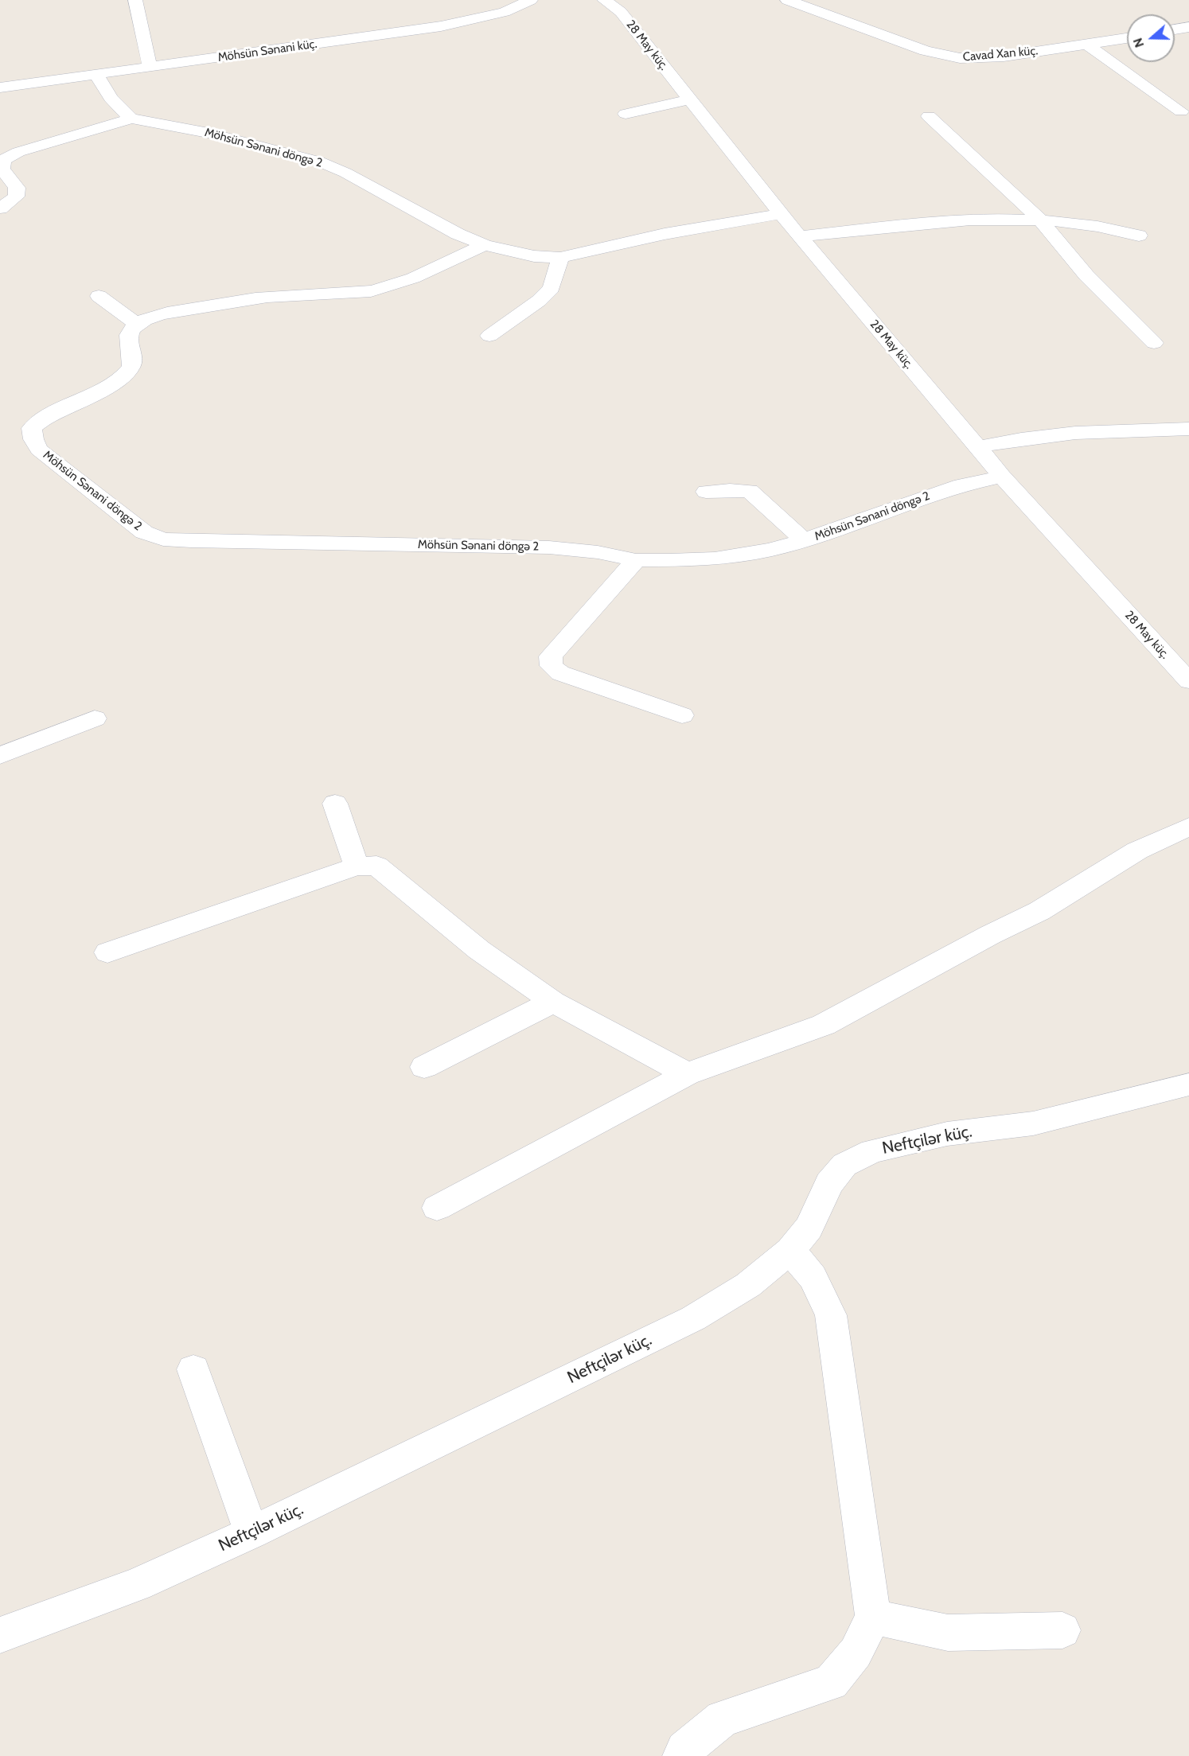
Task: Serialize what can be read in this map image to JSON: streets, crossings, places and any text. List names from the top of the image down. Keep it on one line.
{"streets":{"street":["28 May küç.","Möhsün Sənani küç.","Cavad Xan küç.","Möhsün Sənani döngə 2","Neftçilər küç."]},"crossings":[["28 May küç.","Möhsün Sənani döngə 2"]],"north":"left"}
